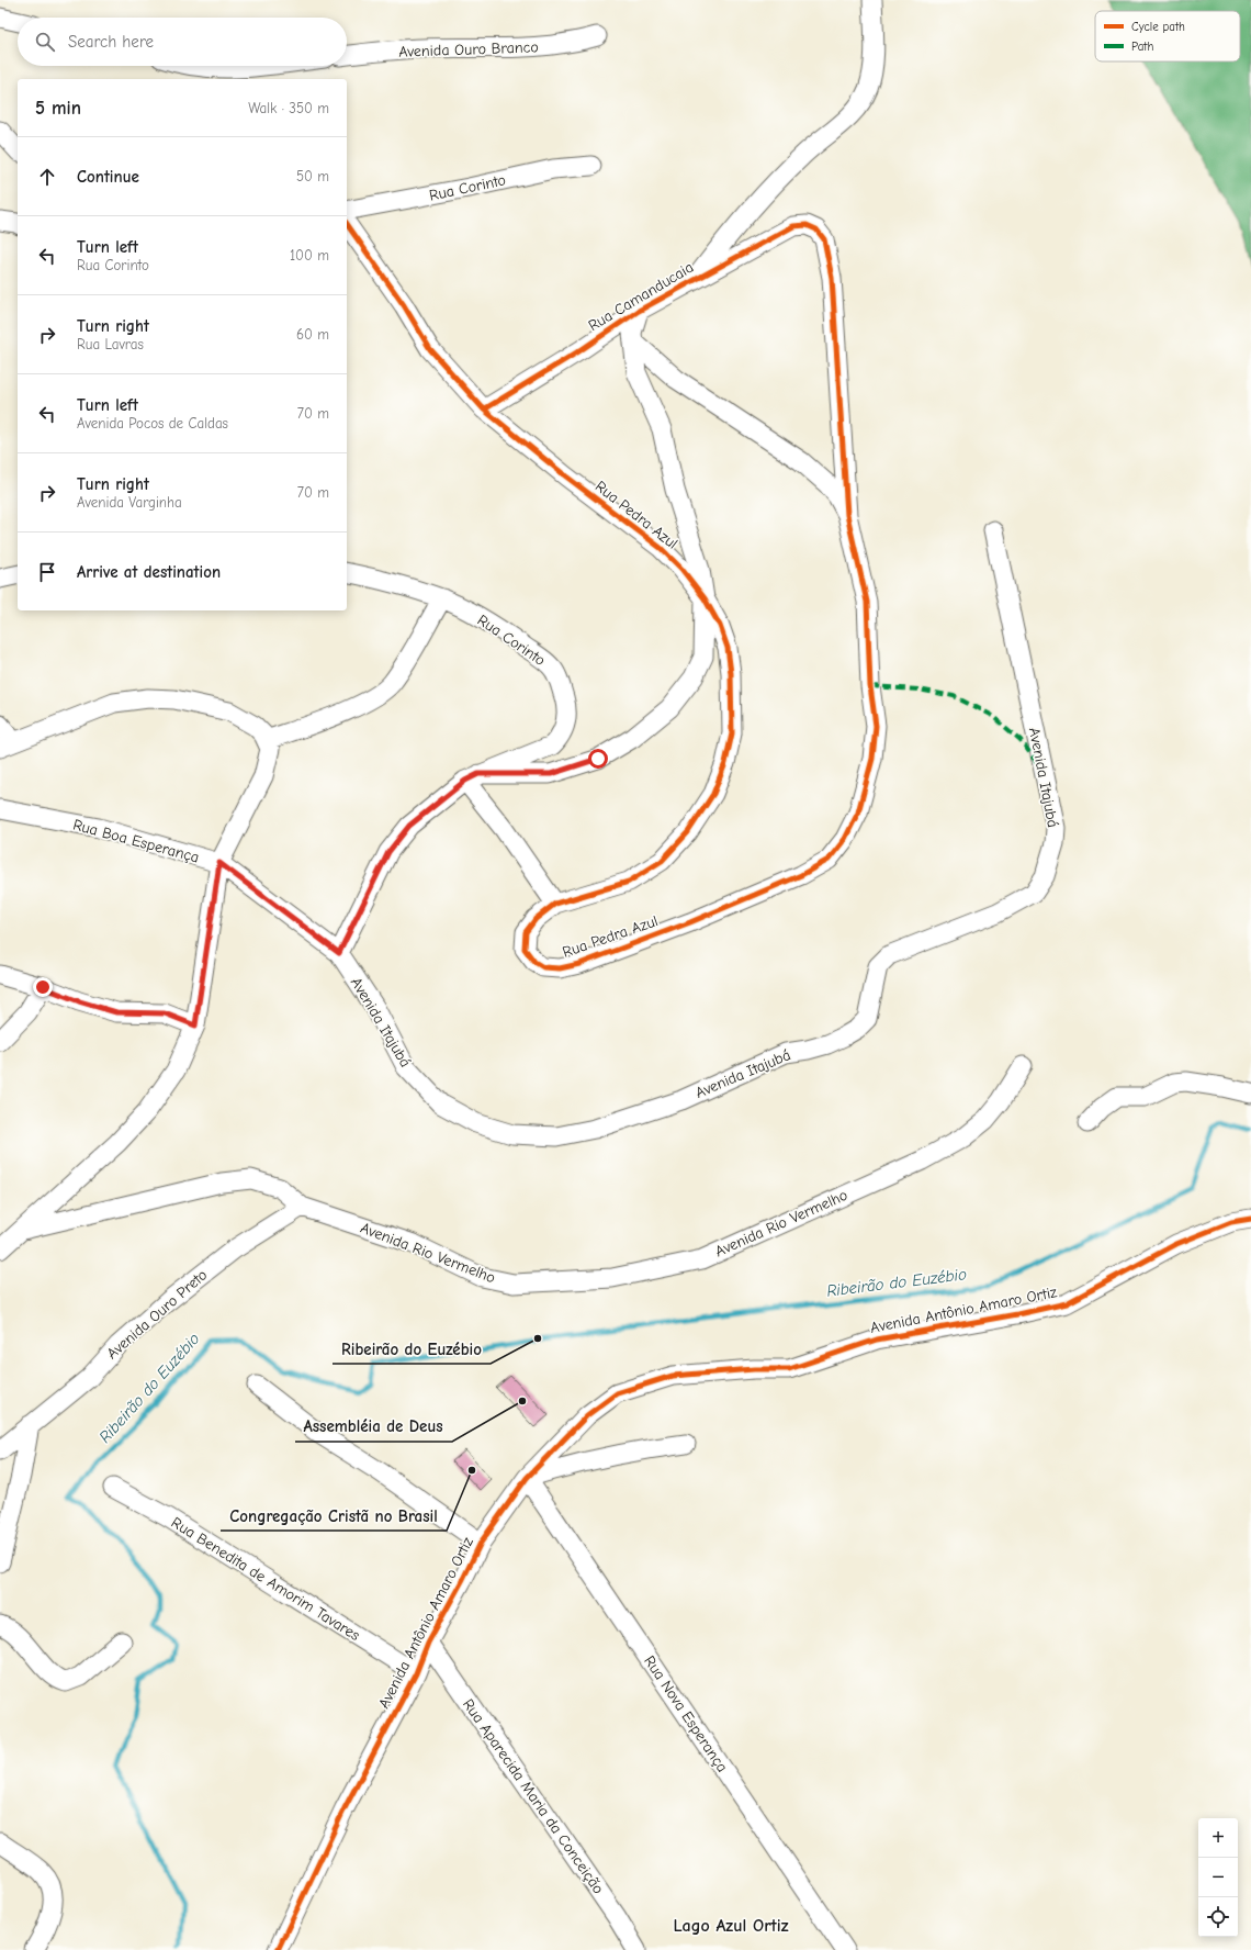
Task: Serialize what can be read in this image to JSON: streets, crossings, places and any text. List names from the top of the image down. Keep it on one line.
{"streets":{"street":["Avenida Ouro Branco","Rua Corinto","Rua Camanducaia","Rua Pedra Azul","Avenida Itajubá","Rua Boa Esperança","Avenida Rio Vermelho","Avenida Antônio Amaro Ortiz","Avenida Ouro Preto","Rua Benedita de Amorim Tavares","Rua Nova Esperança","Rua Aparecida Maria da Conceição"]},"crossings":[["Rua Corinto","Avenida Itajubá"],["Rua Camanducaia","Rua Pedra Azul"],["Avenida Itajubá","Rua Boa Esperança"],["Avenida Rio Vermelho","Avenida Ouro Preto"],["Avenida Antônio Amaro Ortiz","Rua Benedita de Amorim Tavares"],["Avenida Antônio Amaro Ortiz","Rua Nova Esperança"],["Avenida Antônio Amaro Ortiz","Rua Aparecida Maria da Conceição"]],"districts":["Lago Azul Ortiz"],"water":["Ribeirão do Euzébio"],"places":["Ribeirão do Euzébio","Assembléia de Deus","Congregação Cristã no Brasil"],"legend":["Cycle path","Path"],"page":{"search":"Search here","heading":["5 min","Walk · 350 m"],"list":[["Continue","50 m"],["Turn left","Rua Corinto","100 m"],["Turn right","Rua Lavras","60 m"],["Turn left","Avenida Pocos de Caldas","70 m"],["Turn right","Avenida Varginha","70 m"],"Arrive at destination"],"map_buttons":["+","−"]}}
